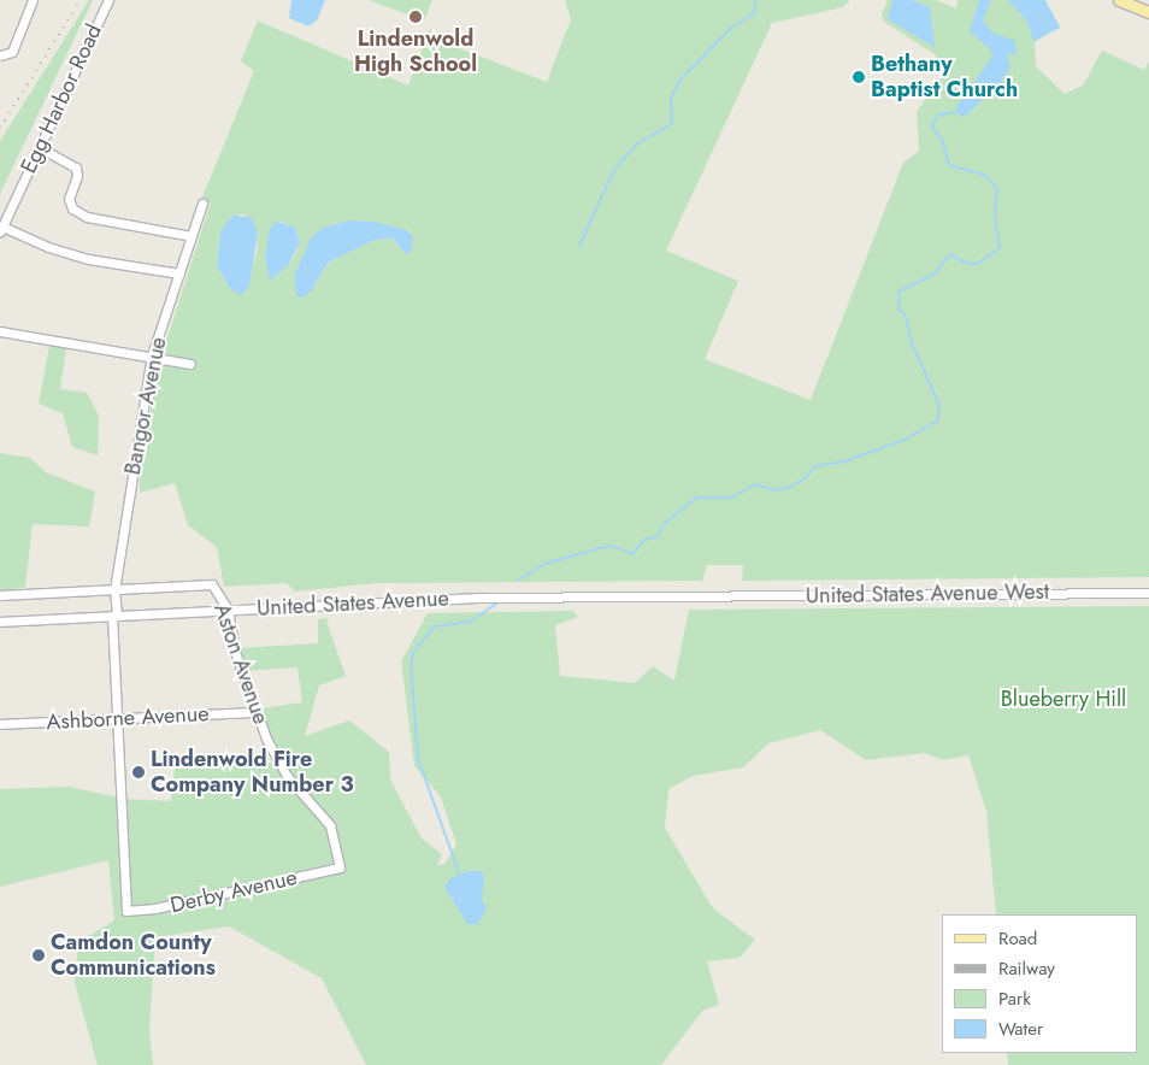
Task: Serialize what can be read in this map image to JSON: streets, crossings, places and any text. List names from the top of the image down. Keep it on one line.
{"streets":{"street":["Egg Harbor Road","Bangor Avenue","United States Avenue West","United States Avenue","Aston Avenue","Ashborne Avenue","Derby Avenue"]},"crossings":[["Bangor Avenue","United States Avenue"],["Bangor Avenue","Aston Avenue"],["Bangor Avenue","Ashborne Avenue"],["Bangor Avenue","Derby Avenue"],["United States Avenue West","United States Avenue"],["United States Avenue","Aston Avenue"],["Aston Avenue","Ashborne Avenue"],["Aston Avenue","Derby Avenue"]],"parks":["Blueberry Hill"],"places":["Lindenwold High School","Bethany Baptist Church","Lindenwold Fire Company Number 3","Camdon County Communications"],"legend":["Road","Railway","Park","Water"]}
